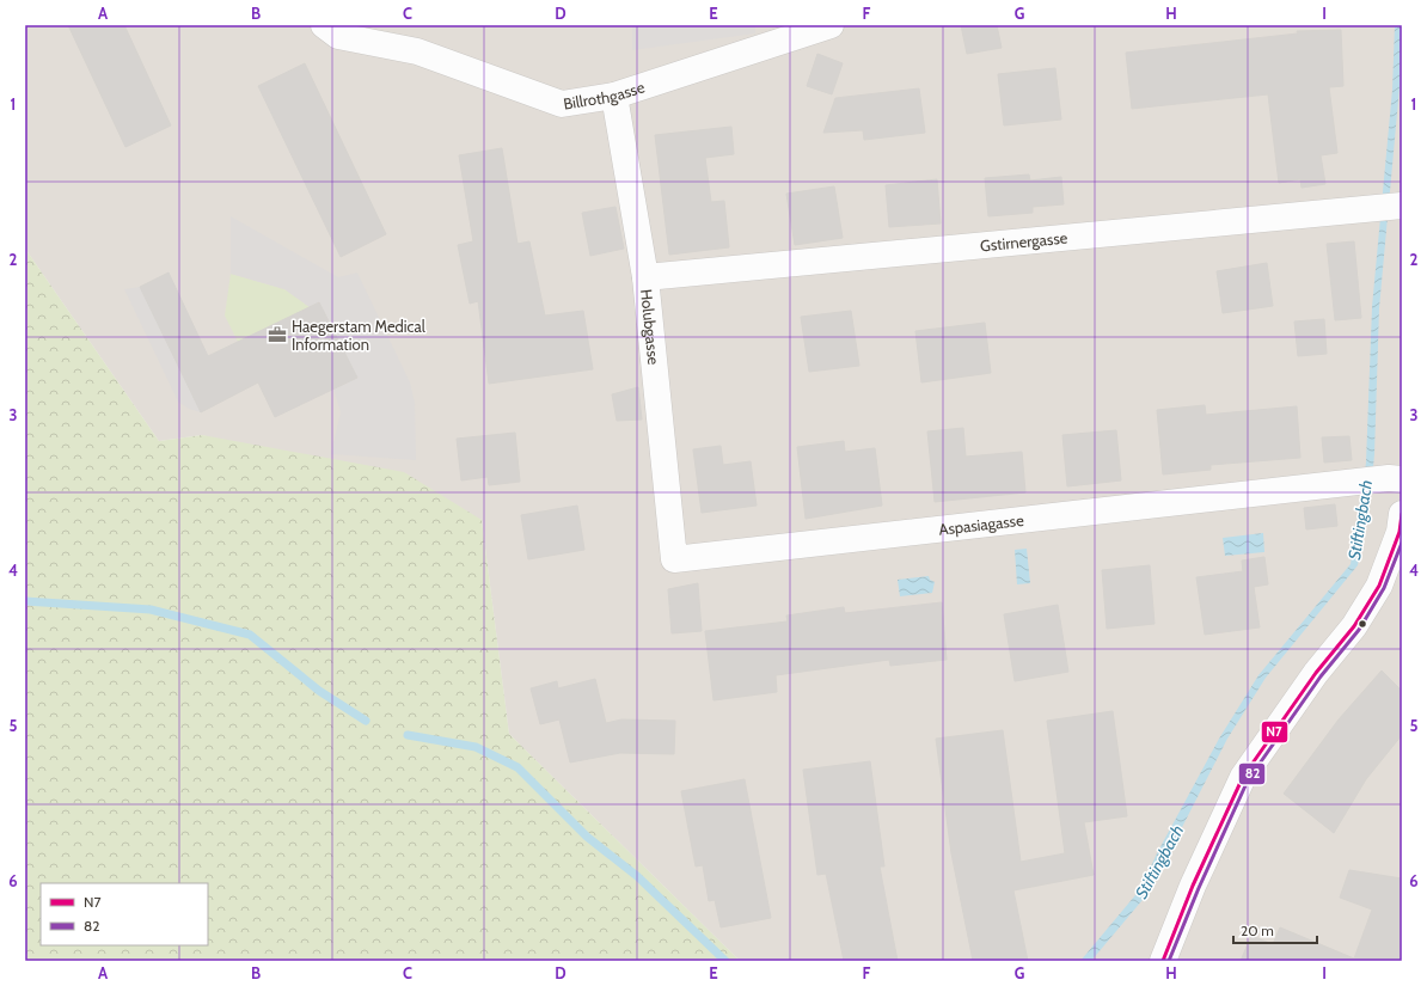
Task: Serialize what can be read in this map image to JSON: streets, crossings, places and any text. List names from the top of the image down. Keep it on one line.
{"streets":{"street":["Billrothgasse","Gstirnergasse","Holubgasse","Aspasiagasse"]},"crossings":[["Billrothgasse","Holubgasse"],["Gstirnergasse","Holubgasse"],["Holubgasse","Aspasiagasse"]],"water":["Stiftingbach"],"places":{"office":["Haegerstam Medical Information"]},"lines":["transit line N7","transit line 82"],"legend":["N7","82"],"scale_bar":"20 m","grid":{"columns":["A","B","C","D","E","F","G","H","I"],"rows":["1","2","3","4","5","6"]}}
